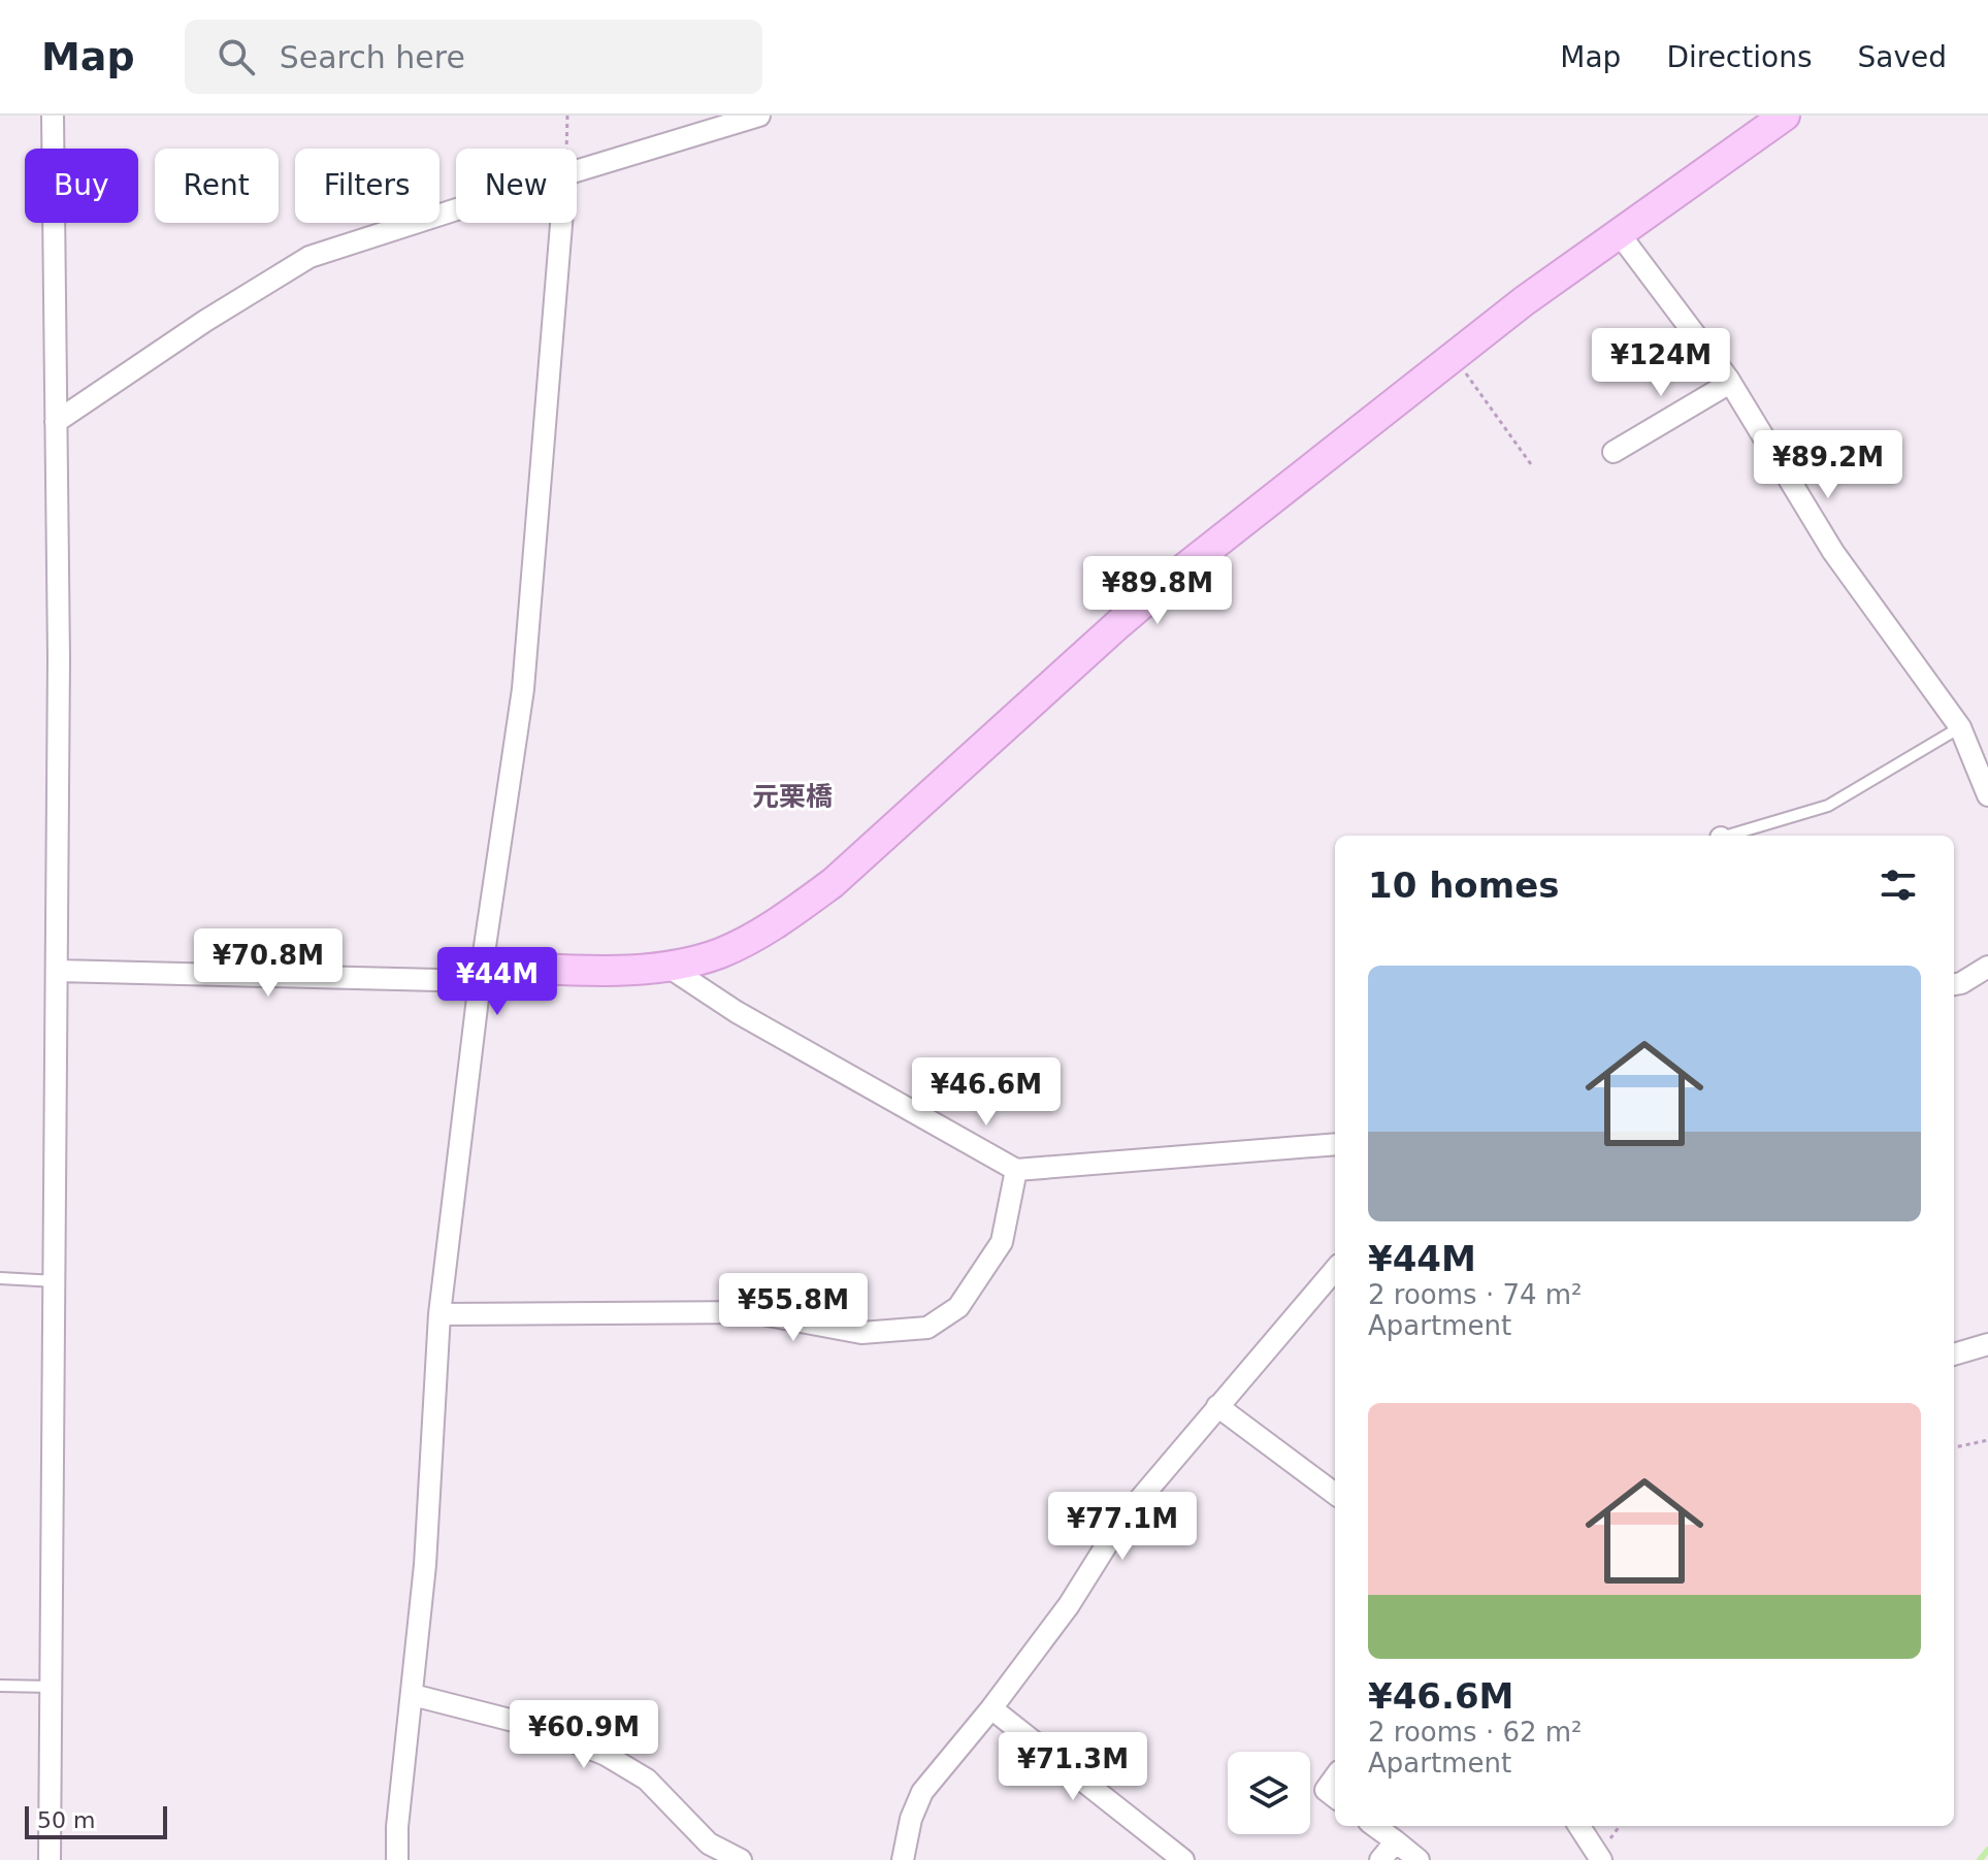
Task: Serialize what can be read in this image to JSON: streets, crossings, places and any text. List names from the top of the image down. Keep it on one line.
{"districts":["元栗橋"],"scale_bar":"50 m","page":{"header":"Map","search":"Search here","nav":["Map","Directions","Saved"],"chip":["Buy","Rent","Filters","New"],"price":["¥124M","¥89.2M","¥89.8M","¥70.8M","¥44M","¥46.6M","¥55.8M","¥77.1M","¥60.9M","¥71.3M"],"heading":"10 homes","list":[{"name":"¥44M","note":"2 rooms · 74 m² · Apartment"},{"name":"¥46.6M","note":"2 rooms · 62 m² · Apartment"}],"scale":"50 m"}}
